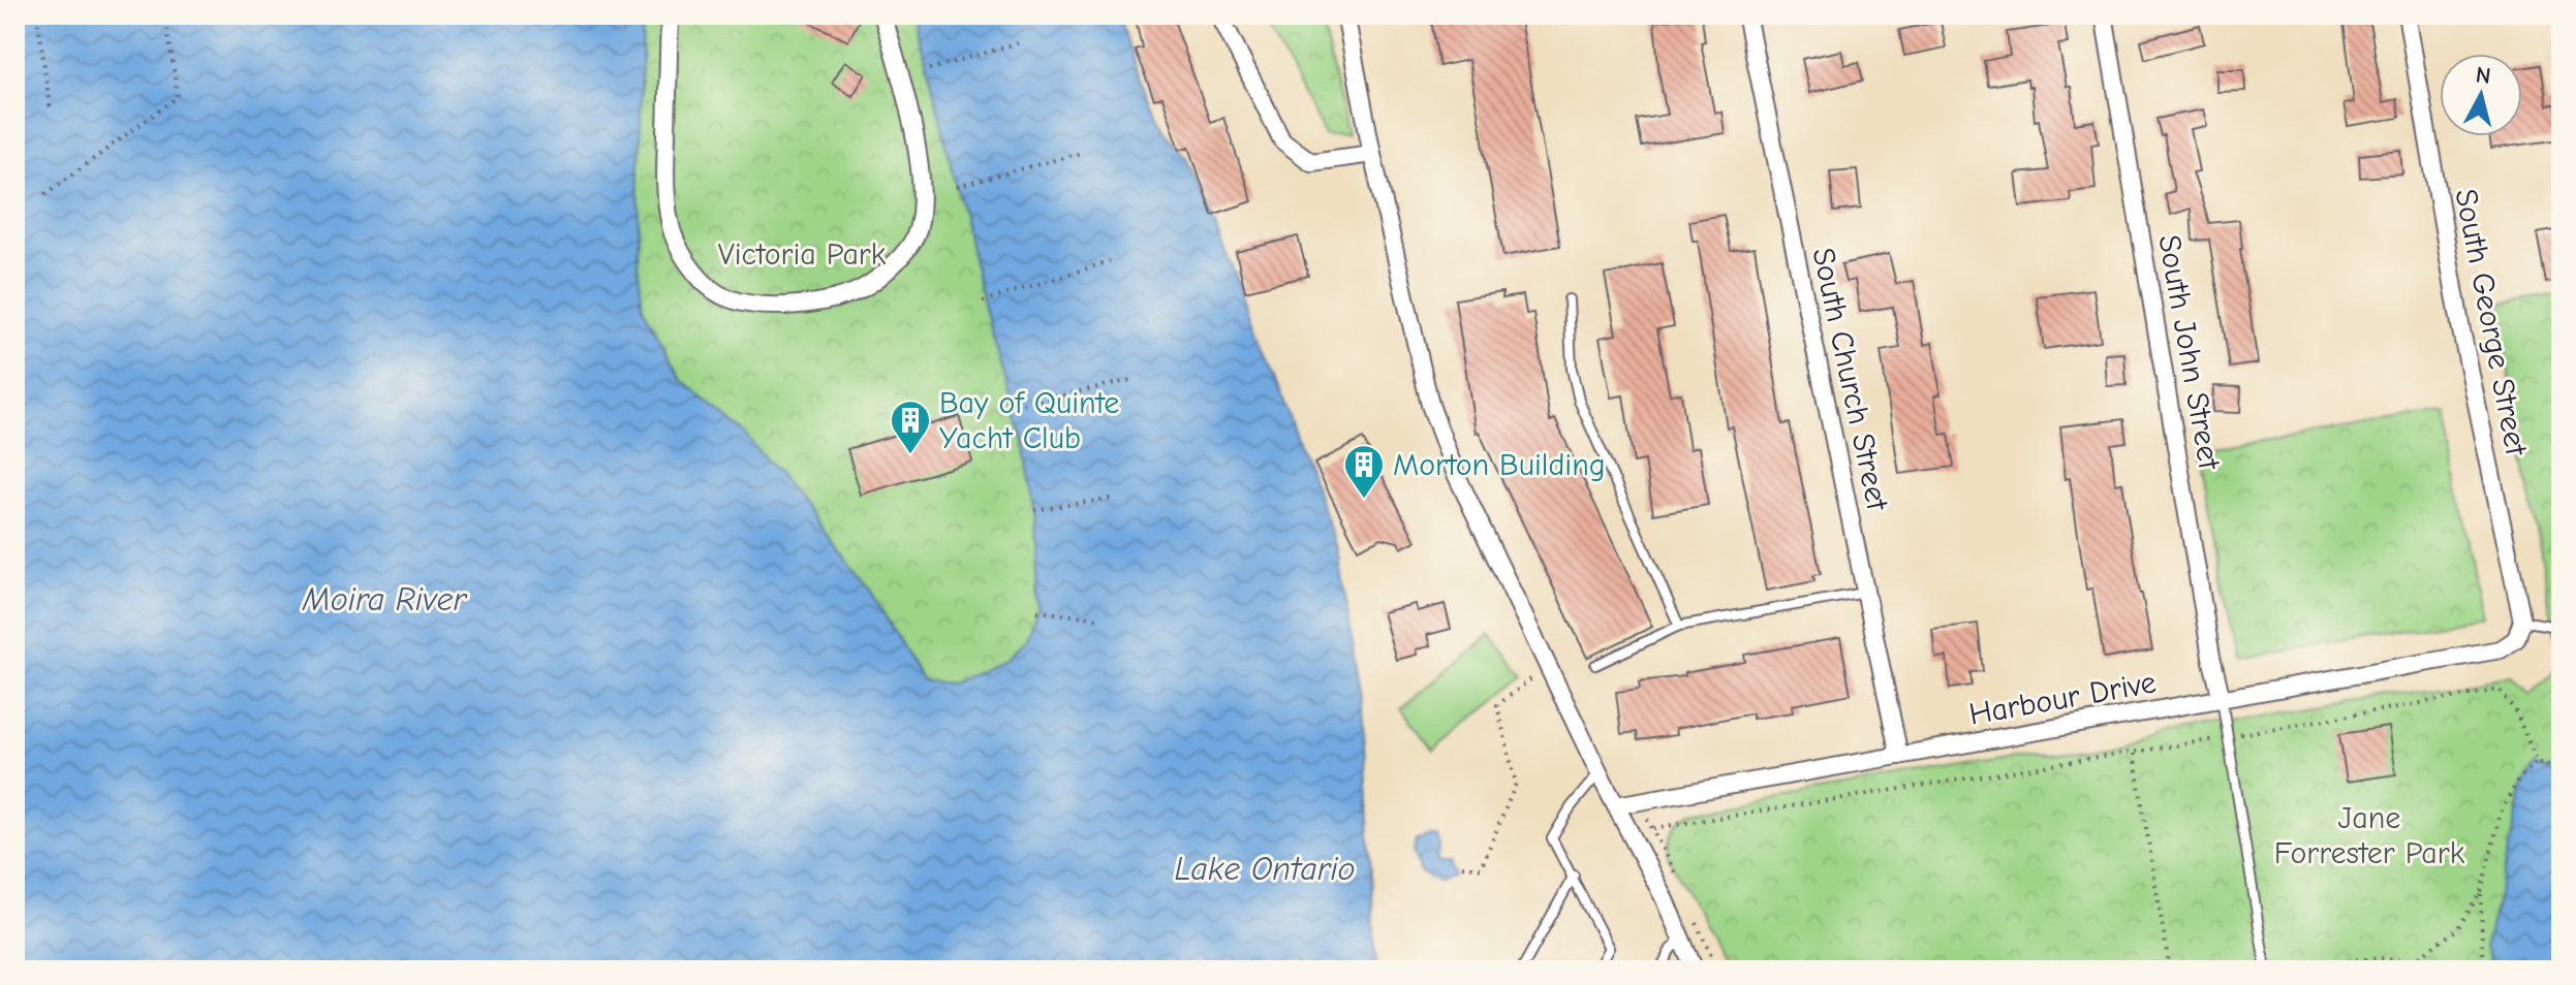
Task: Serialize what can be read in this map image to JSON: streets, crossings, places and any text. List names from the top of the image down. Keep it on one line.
{"streets":{"street":["South George Street","South John Street","South Church Street","Harbour Drive"]},"crossings":[["South George Street","Harbour Drive"],["South John Street","Harbour Drive"],["South Church Street","Harbour Drive"]],"water":["Moira River","Lake Ontario"],"parks":["Victoria Park","Jane Forrester Park"],"places":{"building":["Bay of Quinte Yacht Club","Morton Building"]},"north":"top"}
